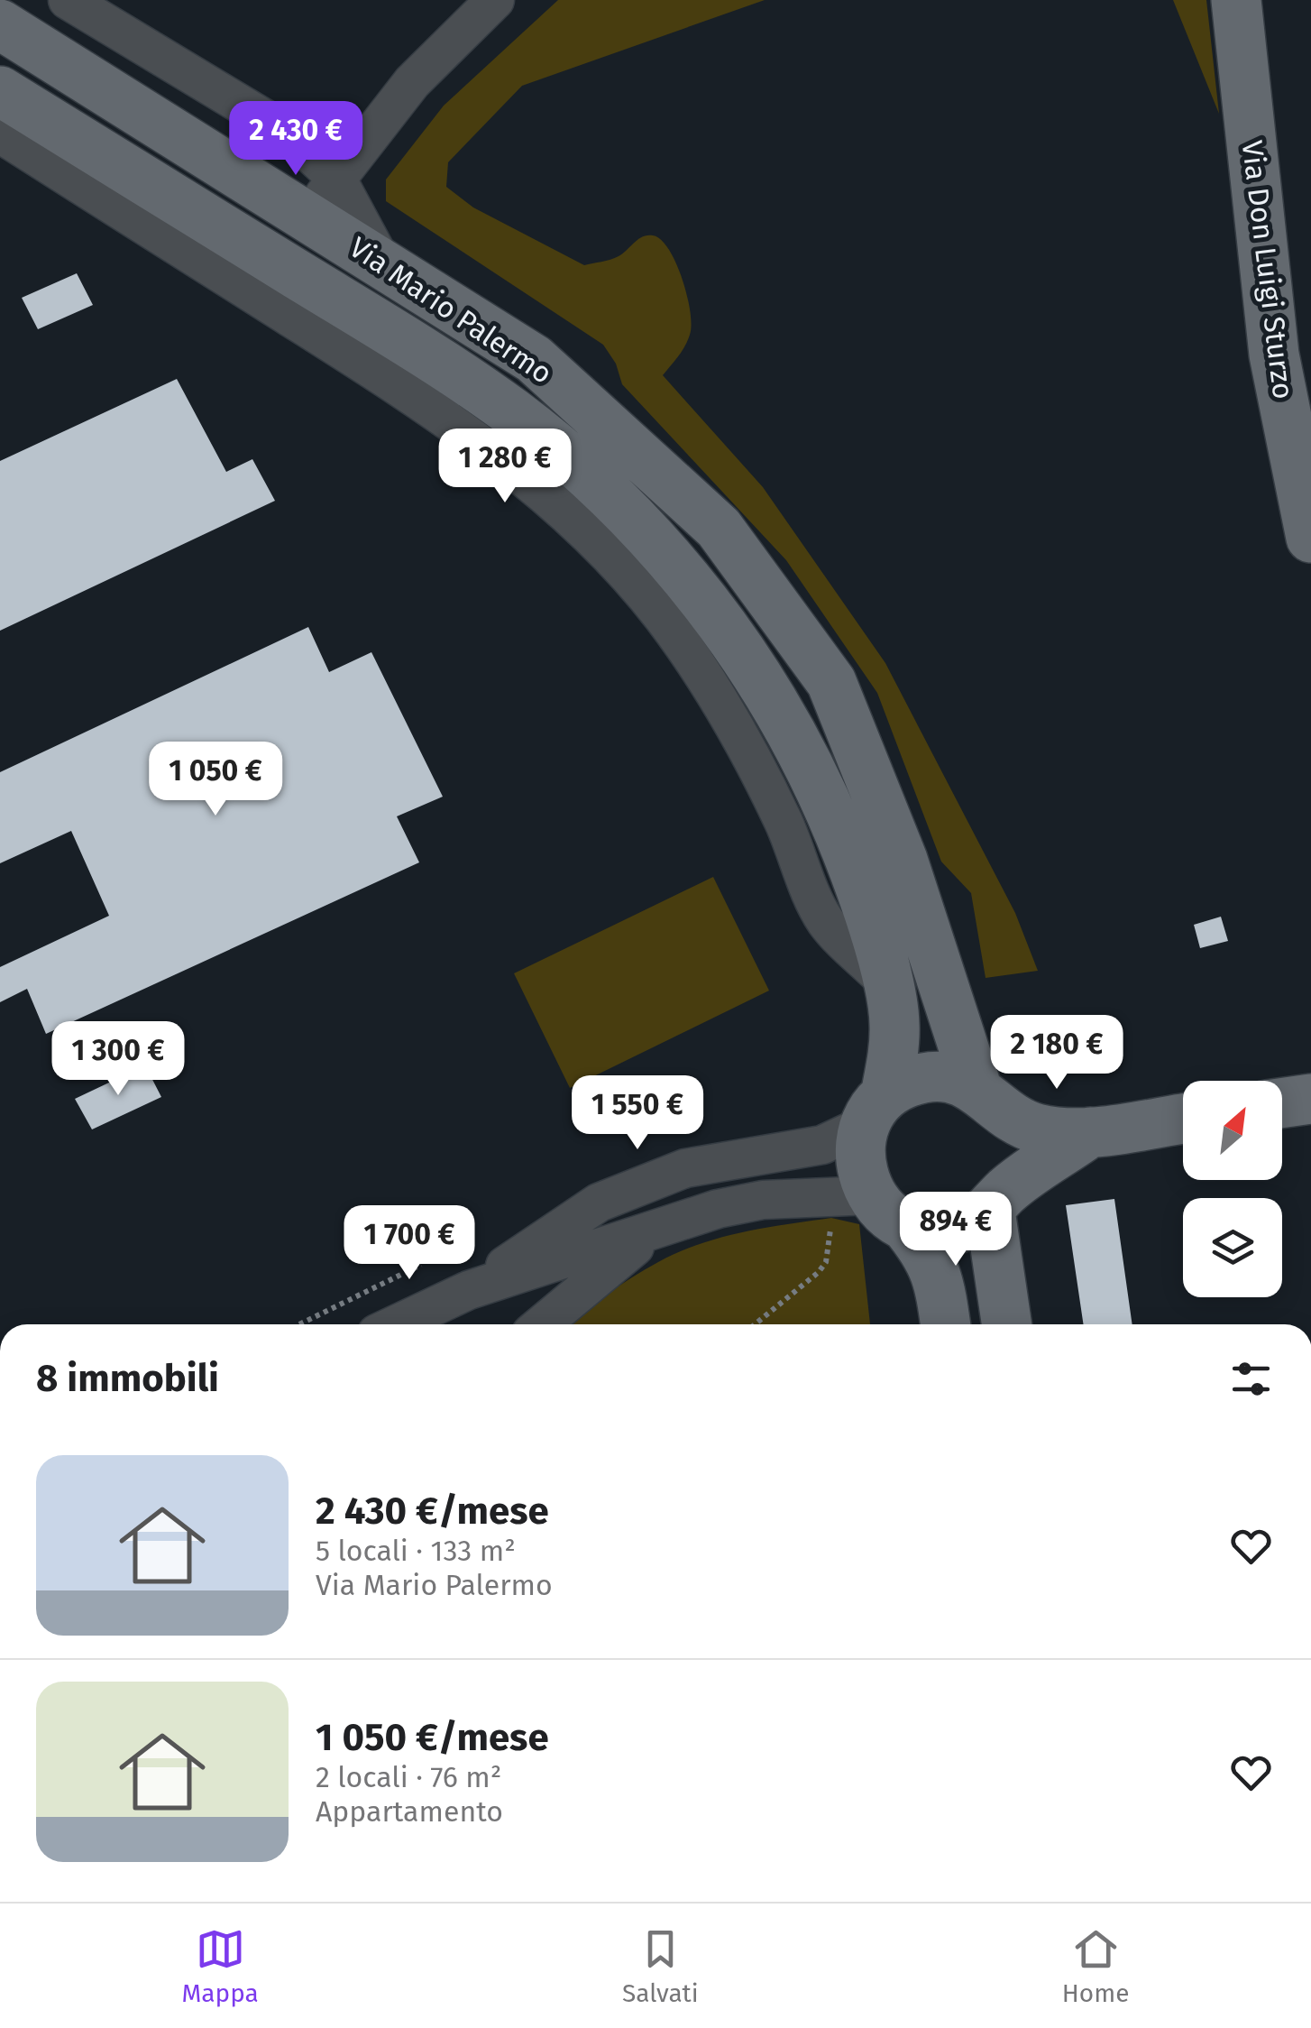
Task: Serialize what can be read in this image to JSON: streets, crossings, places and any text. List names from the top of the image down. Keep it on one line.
{"streets":{"street":["Via Don Luigi Sturzo","Via Mario Palermo"]},"north":"top right","page":{"price":["2 430 €","1 280 €","1 050 €","2 180 €","1 300 €","1 550 €","894 €","1 700 €"],"heading":"8 immobili","list":[{"name":"2 430 €/mese","note":"5 locali · 133 m² · Via Mario Palermo"},{"name":"1 050 €/mese","note":"2 locali · 76 m² · Appartamento"}],"tabs":["Mappa","Salvati","Home"]}}
